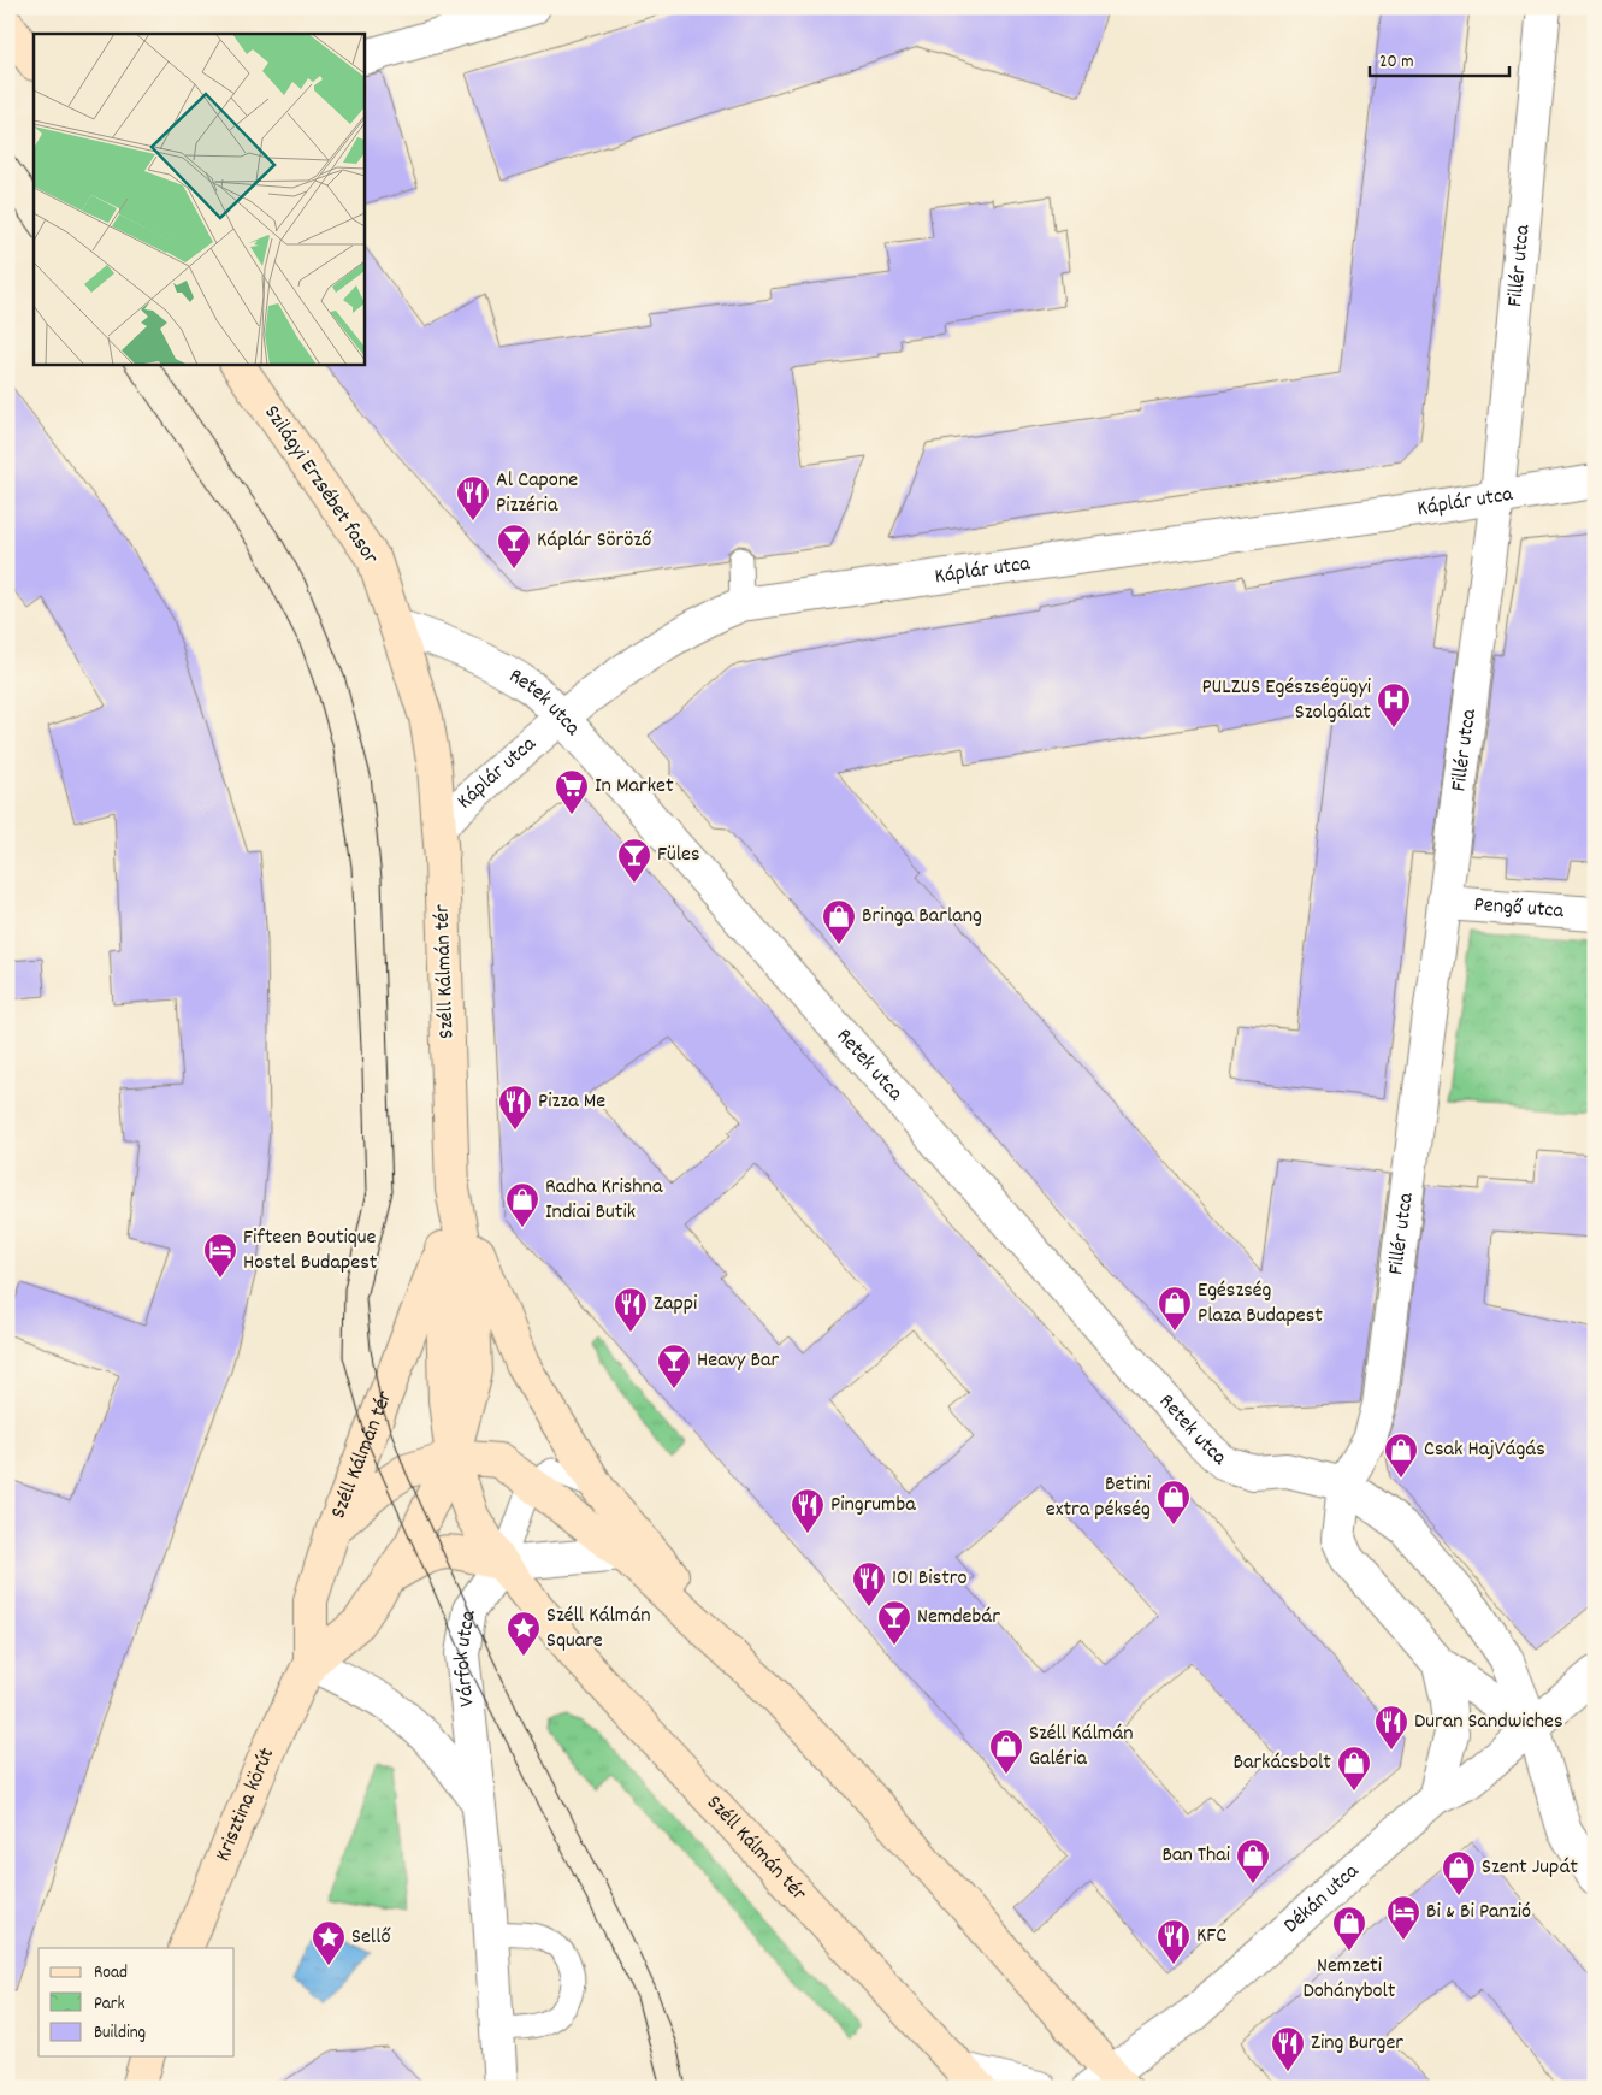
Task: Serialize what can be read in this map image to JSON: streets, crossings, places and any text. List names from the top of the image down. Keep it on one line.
{"streets":{"main road":["Szilágyi Erzsébet fasor","Széll Kálmán tér","Krisztina körút"],"street":["Fillér utca","Káplár utca","Retek utca","Pengő utca","Várfok utca","Dékán utca"]},"crossings":[["Fillér utca","Káplár utca"],["Fillér utca","Retek utca"],["Fillér utca","Pengő utca"],["Szilágyi Erzsébet fasor","Káplár utca"],["Szilágyi Erzsébet fasor","Retek utca"],["Szilágyi Erzsébet fasor","Széll Kálmán tér"],["Káplár utca","Retek utca"],["Káplár utca","Széll Kálmán tér"],["Retek utca","Dékán utca"],["Széll Kálmán tér","Várfok utca"],["Széll Kálmán tér","Krisztina körút"],["Széll Kálmán tér","Dékán utca"]],"places":{"restaurant":["Al Capone Pizzéria","Pizza Me","Zappi","Pingrumba","101 Bistro","Duran Sandwiches","KFC","Zing Burger"],"bar":["Káplár Söröző","Füles","Heavy Bar","Nemdebár"],"hospital":["PULZUS Egészségügyi Szolgálat"],"supermarket":["In Market"],"shop":["Bringa Barlang","Radha Krishna Indiai Butik","Egészség Plaza Budapest","Csak HajVágás","Betini extra pékség","Széll Kálmán Galéria","Barkácsbolt","Ban Thai","Szent Jupát","Nemzeti Dohánybolt"],"hotel":["Fifteen Boutique Hostel Budapest","Bi & Bi Panzió"],"place":["Széll Kálmán Square","Sellő"]},"legend":["Road","Park","Building"],"scale_bar":"20 m"}
